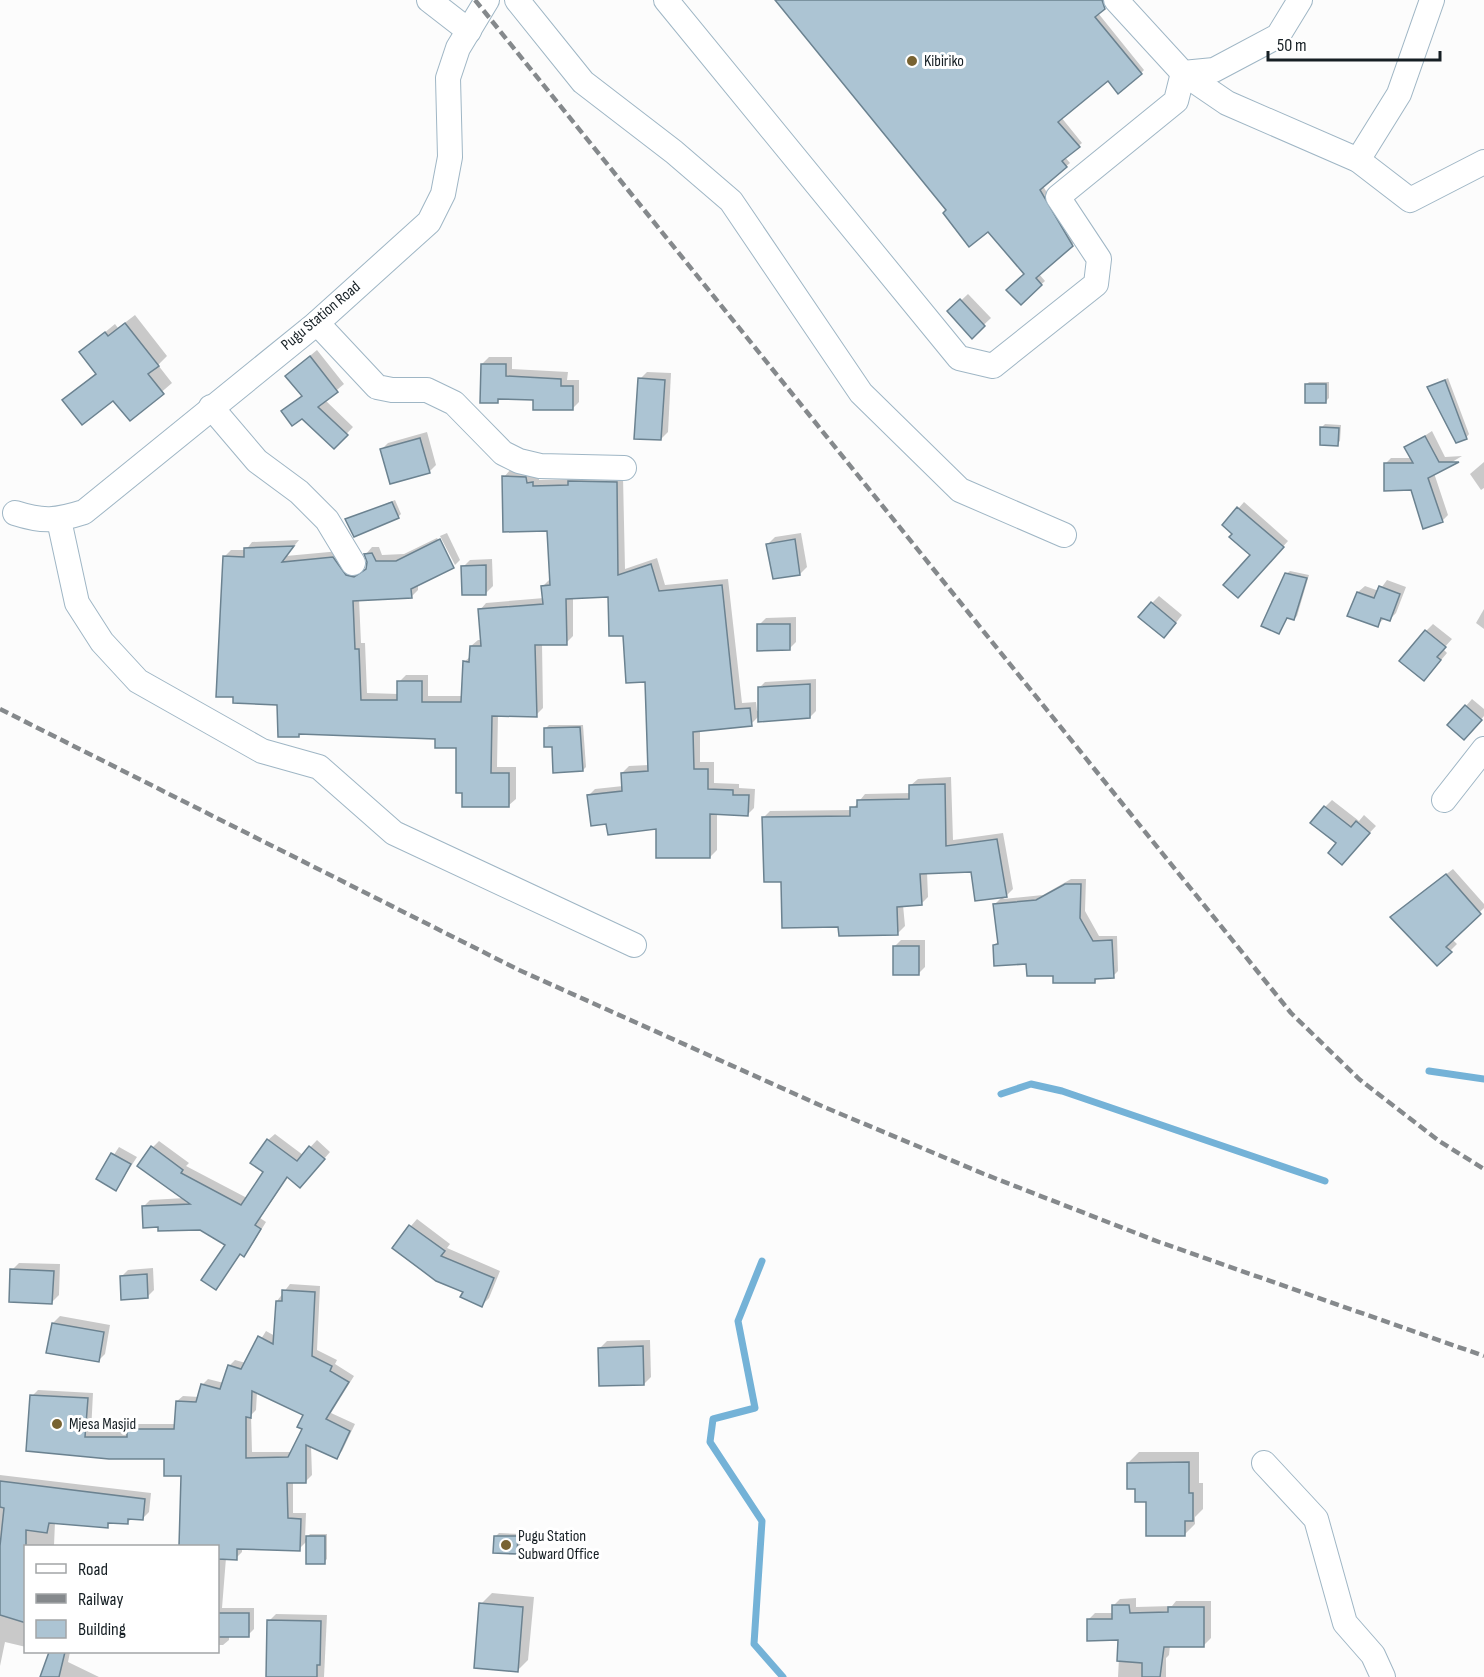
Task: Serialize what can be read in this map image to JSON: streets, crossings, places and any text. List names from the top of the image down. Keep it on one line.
{"streets":{"street":["Pugu Station Road"]},"places":["Kibiriko","Mjesa Masjid","Pugu Station Subward Office"],"legend":["Road","Railway","Building"],"scale_bar":"50 m"}
